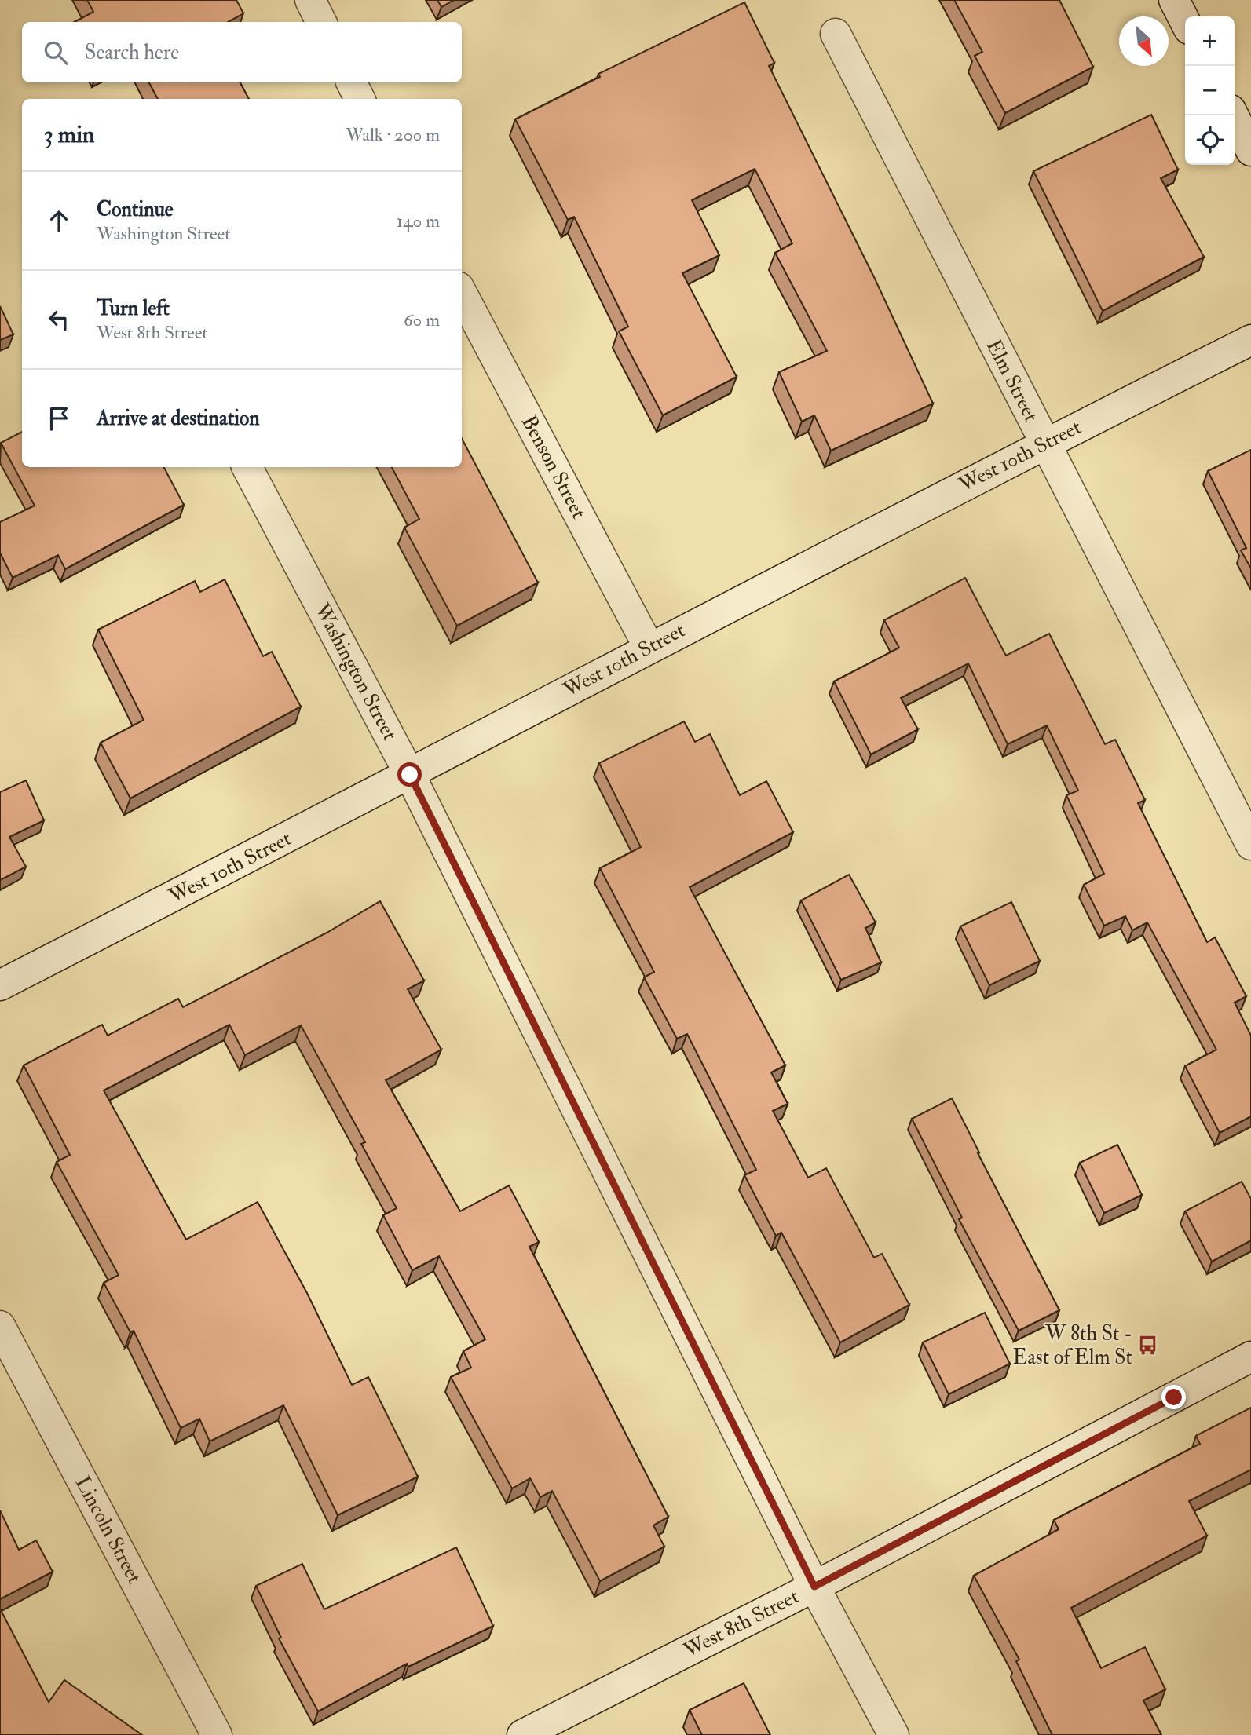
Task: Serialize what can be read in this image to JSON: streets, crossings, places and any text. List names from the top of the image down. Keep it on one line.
{"streets":{"street":["Elm Street","West 10th Street","Benson Street","Washington Street","Lincoln Street","West 8th Street"]},"crossings":[["Elm Street","West 10th Street"],["West 10th Street","Benson Street"],["West 10th Street","Washington Street"],["Washington Street","West 8th Street"]],"places":{"bus stop":["W 8th St - East of Elm St"]},"north":"bottom right","page":{"map_buttons":["+","−"],"search":"Search here","heading":["3 min","Walk · 200 m"],"list":[["Continue","Washington Street","140 m"],["Turn left","West 8th Street","60 m"],"Arrive at destination"]}}
